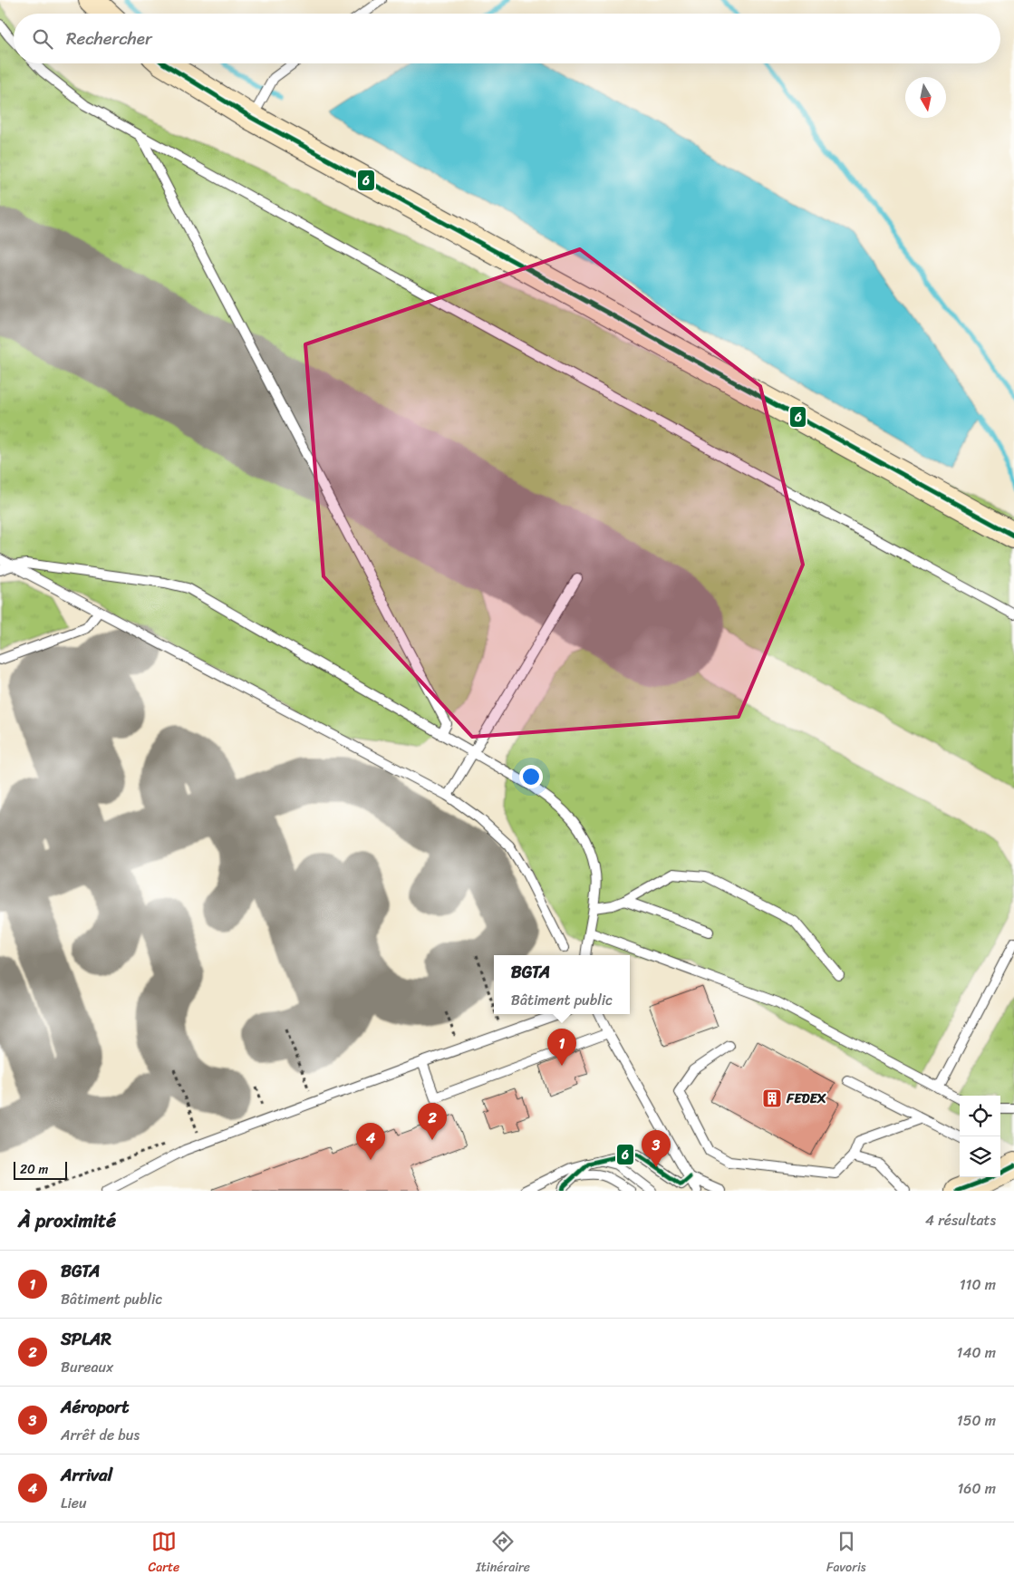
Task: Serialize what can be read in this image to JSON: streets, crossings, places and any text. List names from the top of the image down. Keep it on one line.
{"places":{"building":["FEDEX"]},"lines":["transit line 6"],"scale_bar":"20 m","north":"bottom","page":{"search":"Rechercher","popup":["BGTA","Bâtiment public"],"pins":["1","2","4","3"],"scale":"20 m","heading":["À proximité","4 résultats"],"list":[{"mark":"1","name":"BGTA","note":"Bâtiment public","value":"110 m"},{"mark":"2","name":"SPLAR","note":"Bureaux","value":"140 m"},{"mark":"3","name":"Aéroport","note":"Arrêt de bus","value":"150 m"},{"mark":"4","name":"Arrival","note":"Lieu","value":"160 m"}],"nav":["Carte","Itinéraire","Favoris"]}}
